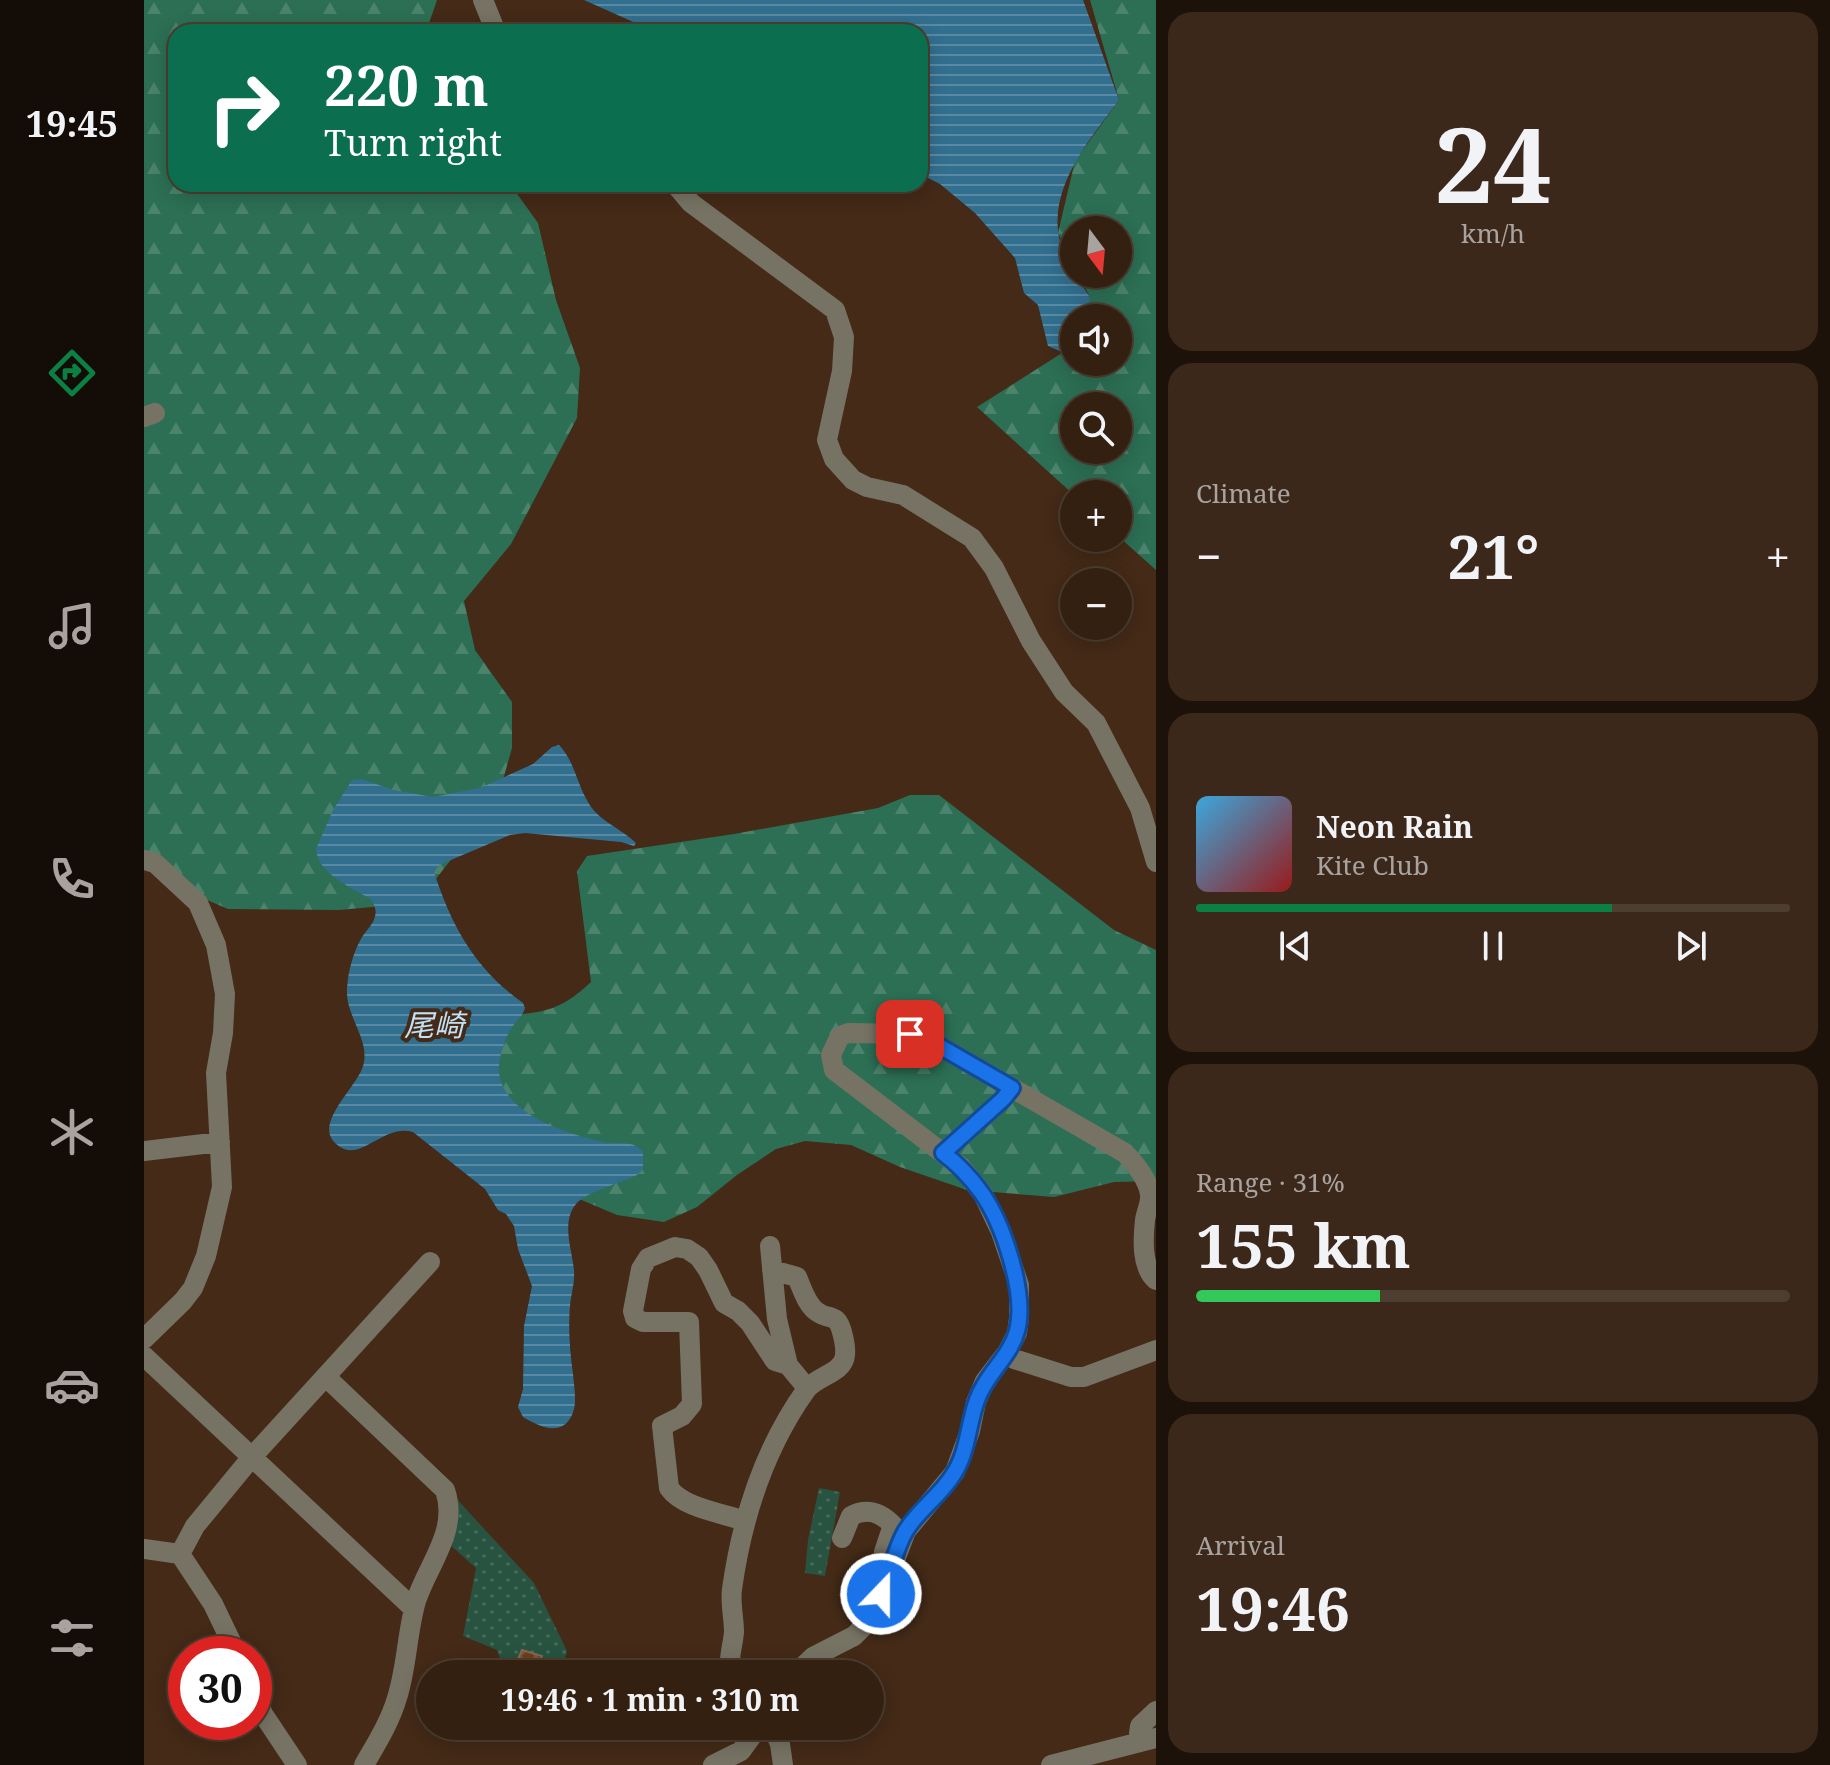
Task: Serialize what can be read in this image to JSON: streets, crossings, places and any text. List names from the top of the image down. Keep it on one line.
{"water":["尾崎"],"north":"bottom","page":{"tabs":"19:45","tile":[["24","km/h"],"Climate",["Range · 31%","155 km"],["Arrival","19:46"]],"turn":["220 m","Turn right"],"map_buttons":["+","−"],"heat":["−","21°","+"],"song":["Neon Rain","Kite Club"],"limit":"30","trip":"19:46 · 1 min · 310 m"}}
